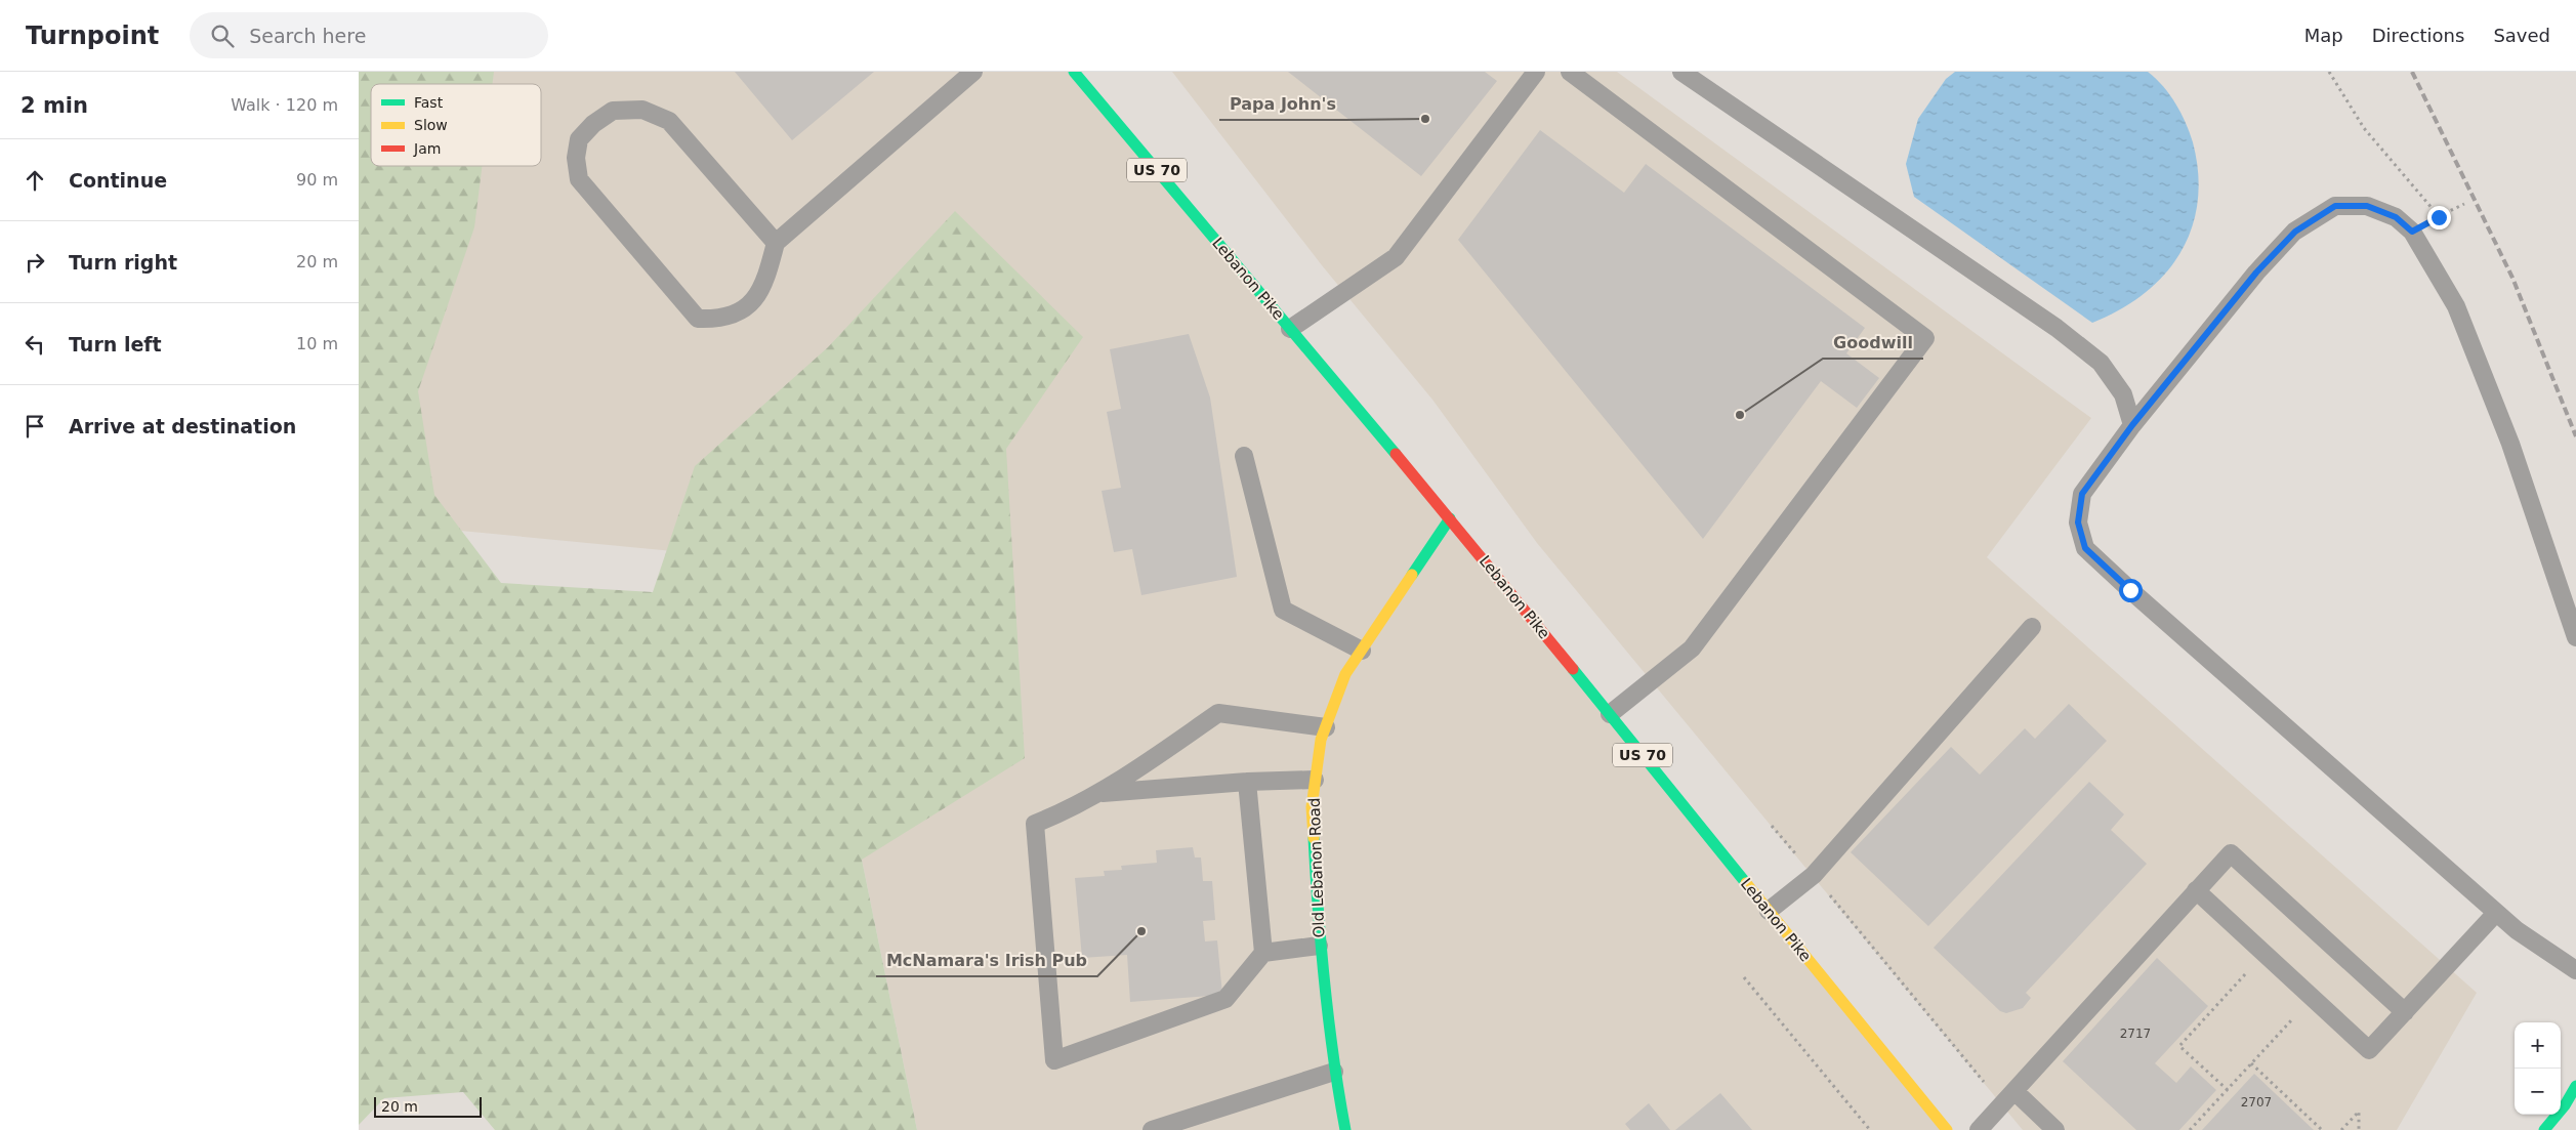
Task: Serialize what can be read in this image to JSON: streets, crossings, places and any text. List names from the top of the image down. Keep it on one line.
{"streets":{"main road":["US 70","Lebanon Pike","Old Lebanon Road"]},"crossings":[["Lebanon Pike","Old Lebanon Road"]],"places":["Papa John's","Goodwill","McNamara's Irish Pub"],"house_numbers":["2717","2707"],"legend":["Fast","Slow","Jam"],"scale_bar":"20 m","page":{"header":"Turnpoint","search":"Search here","nav":["Map","Directions","Saved"],"heading":["2 min","Walk · 120 m"],"list":[["Continue","90 m"],["Turn right","20 m"],["Turn left","10 m"],"Arrive at destination"],"map_buttons":["+","−"],"scale":"20 m"}}
